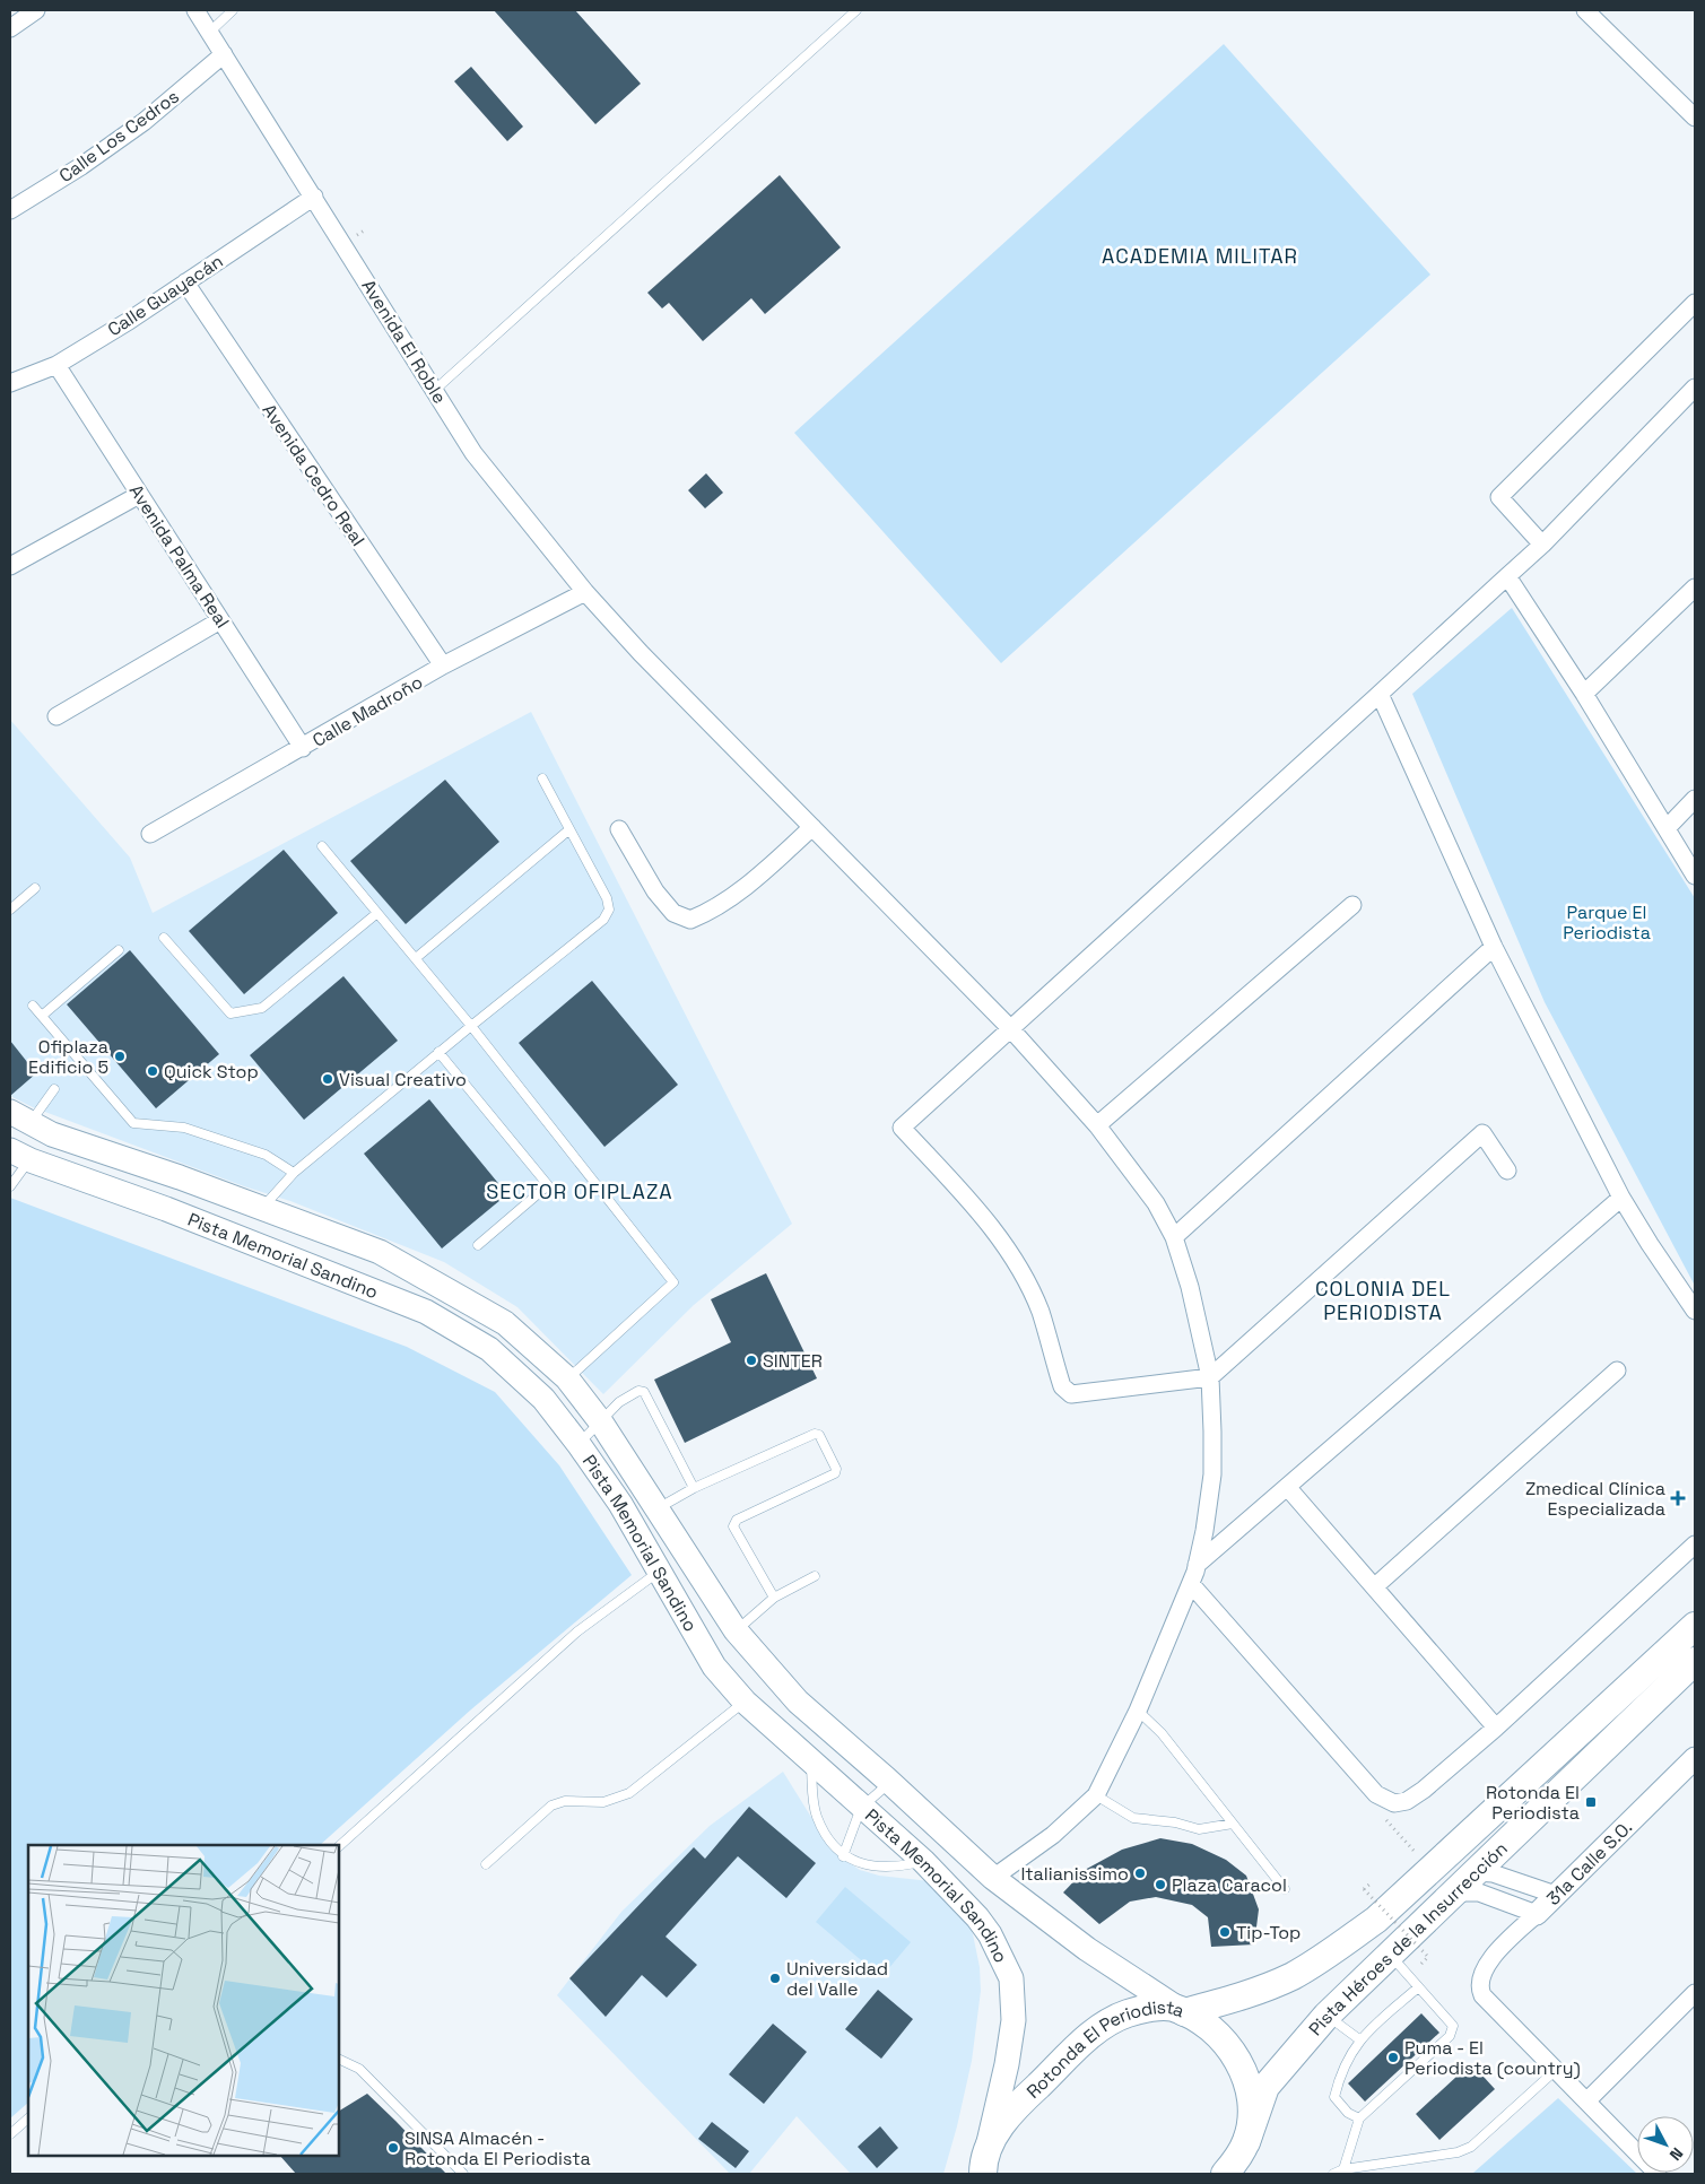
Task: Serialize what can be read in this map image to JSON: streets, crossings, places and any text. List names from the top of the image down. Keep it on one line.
{"streets":{"main road":["Pista Memorial Sandino","Pista Héroes de la Insurrección","Rotonda El Periodista"],"street":["Calle Los Cedros","Calle Guayacán","Avenida El Roble","Avenida Cedro Real","Avenida Palma Real","Calle Madroño","31a Calle S.O."]},"crossings":[["Calle Los Cedros","Avenida El Roble"],["Calle Guayacán","Avenida El Roble"],["Calle Guayacán","Avenida Cedro Real"],["Calle Guayacán","Avenida Palma Real"],["Avenida El Roble","Calle Madroño"],["Avenida Cedro Real","Calle Madroño"],["Avenida Palma Real","Calle Madroño"],["Pista Memorial Sandino","Pista Héroes de la Insurrección"],["Pista Memorial Sandino","Rotonda El Periodista"],["Pista Héroes de la Insurrección","Rotonda El Periodista"]],"districts":["ACADEMIA MILITAR","SECTOR OFIPLAZA","COLONIA DEL PERIODISTA"],"parks":["Parque El Periodista"],"places":{"other":["Ofiplaza Edificio 5","Quick Stop","Visual Creativo","SINTER","Italianissimo","Plaza Caracol","Tip-Top","Universidad del Valle","Puma - El Periodista (country)","SINSA Almacén - Rotonda El Periodista"],"health":["Zmedical Clínica Especializada"],"transit":["Rotonda El Periodista"]},"north":"bottom right"}
